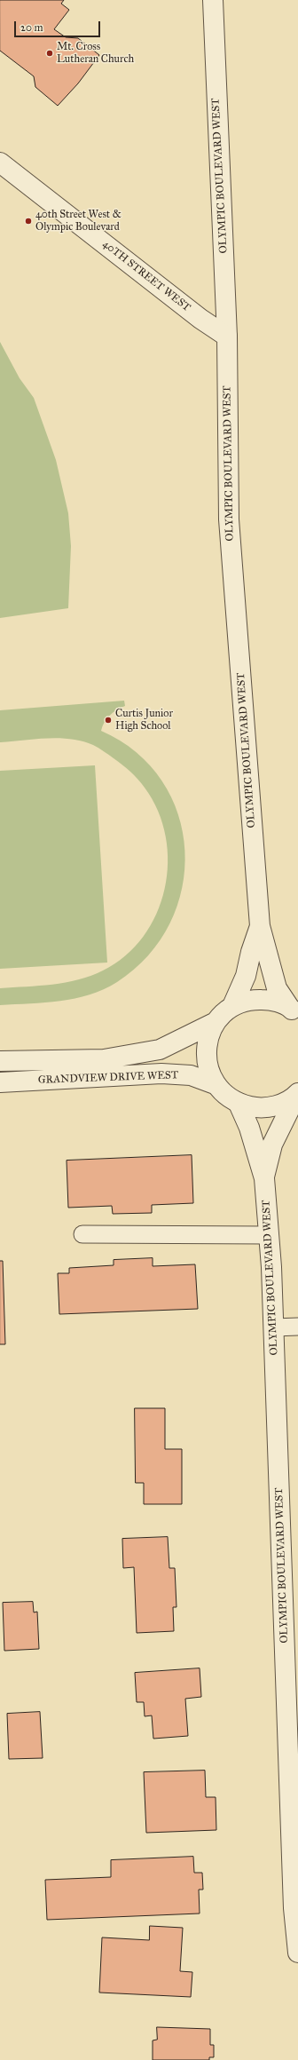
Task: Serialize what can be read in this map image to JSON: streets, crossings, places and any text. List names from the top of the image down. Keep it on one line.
{"streets":{"street":["OLYMPIC BOULEVARD WEST","40TH STREET WEST","GRANDVIEW DRIVE WEST"]},"crossings":[["OLYMPIC BOULEVARD WEST","40TH STREET WEST"]],"places":["Mt. Cross Lutheran Church","40th Street West & Olympic Boulevard","Curtis Junior High School"],"scale_bar":"20 m"}
